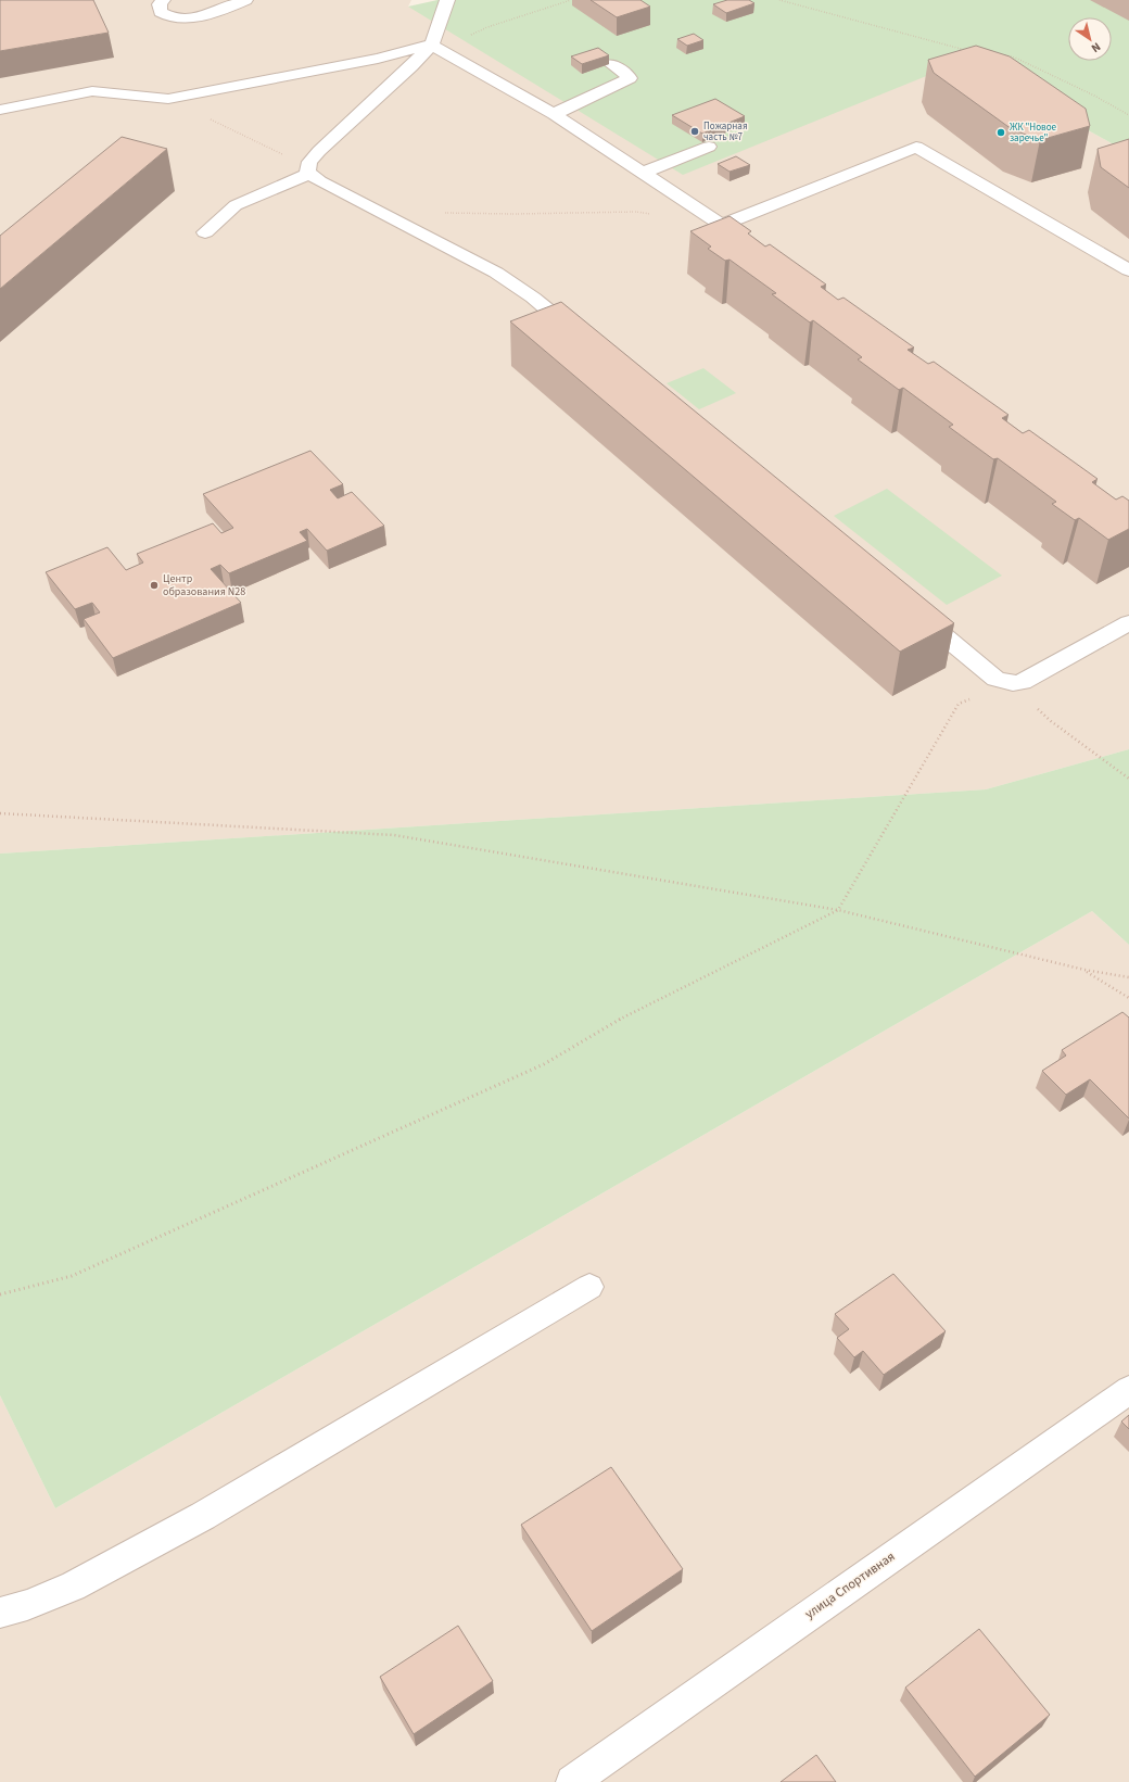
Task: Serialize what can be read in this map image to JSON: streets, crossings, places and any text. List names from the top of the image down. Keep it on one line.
{"streets":{"lane":["улица Спортивная"]},"places":["Пожарная часть №7","ЖК \"Новое заречье\"","Центр образования N28"],"north":"bottom right"}
